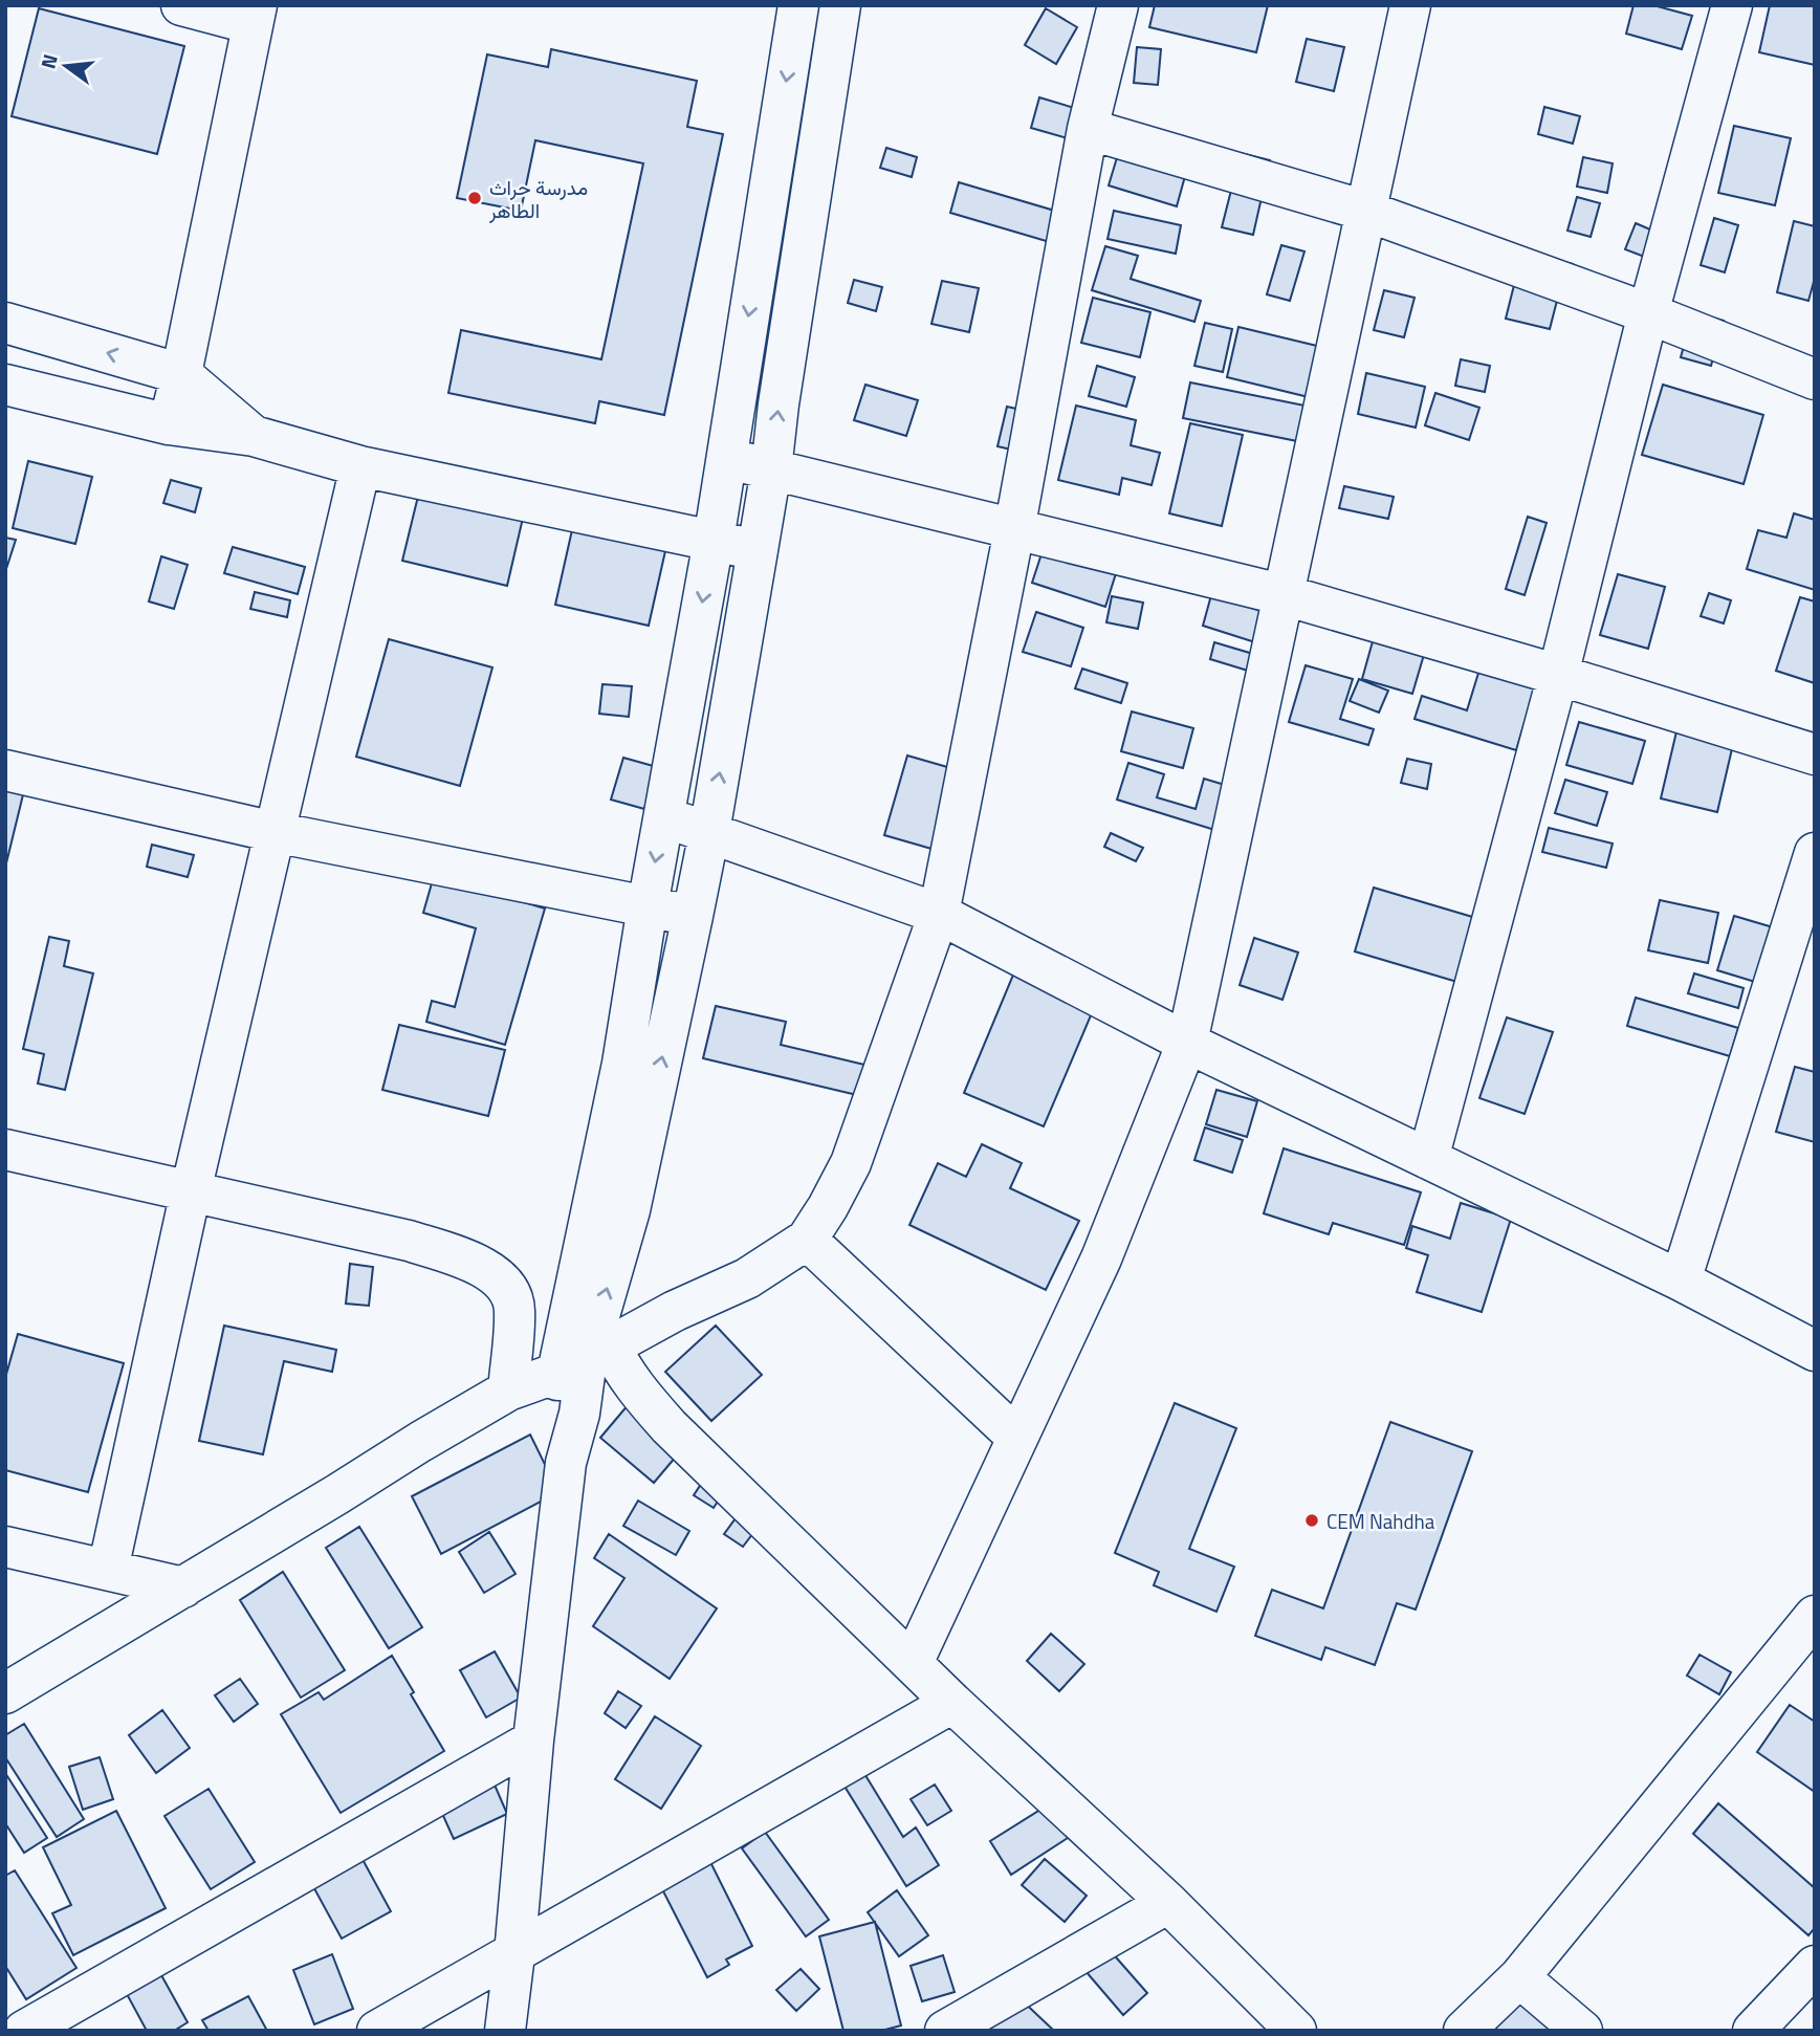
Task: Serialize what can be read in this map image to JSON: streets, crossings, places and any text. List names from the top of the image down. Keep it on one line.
{"places":["مدرسة حراث الطاهر","CEM Nahdha"],"north":"left"}
